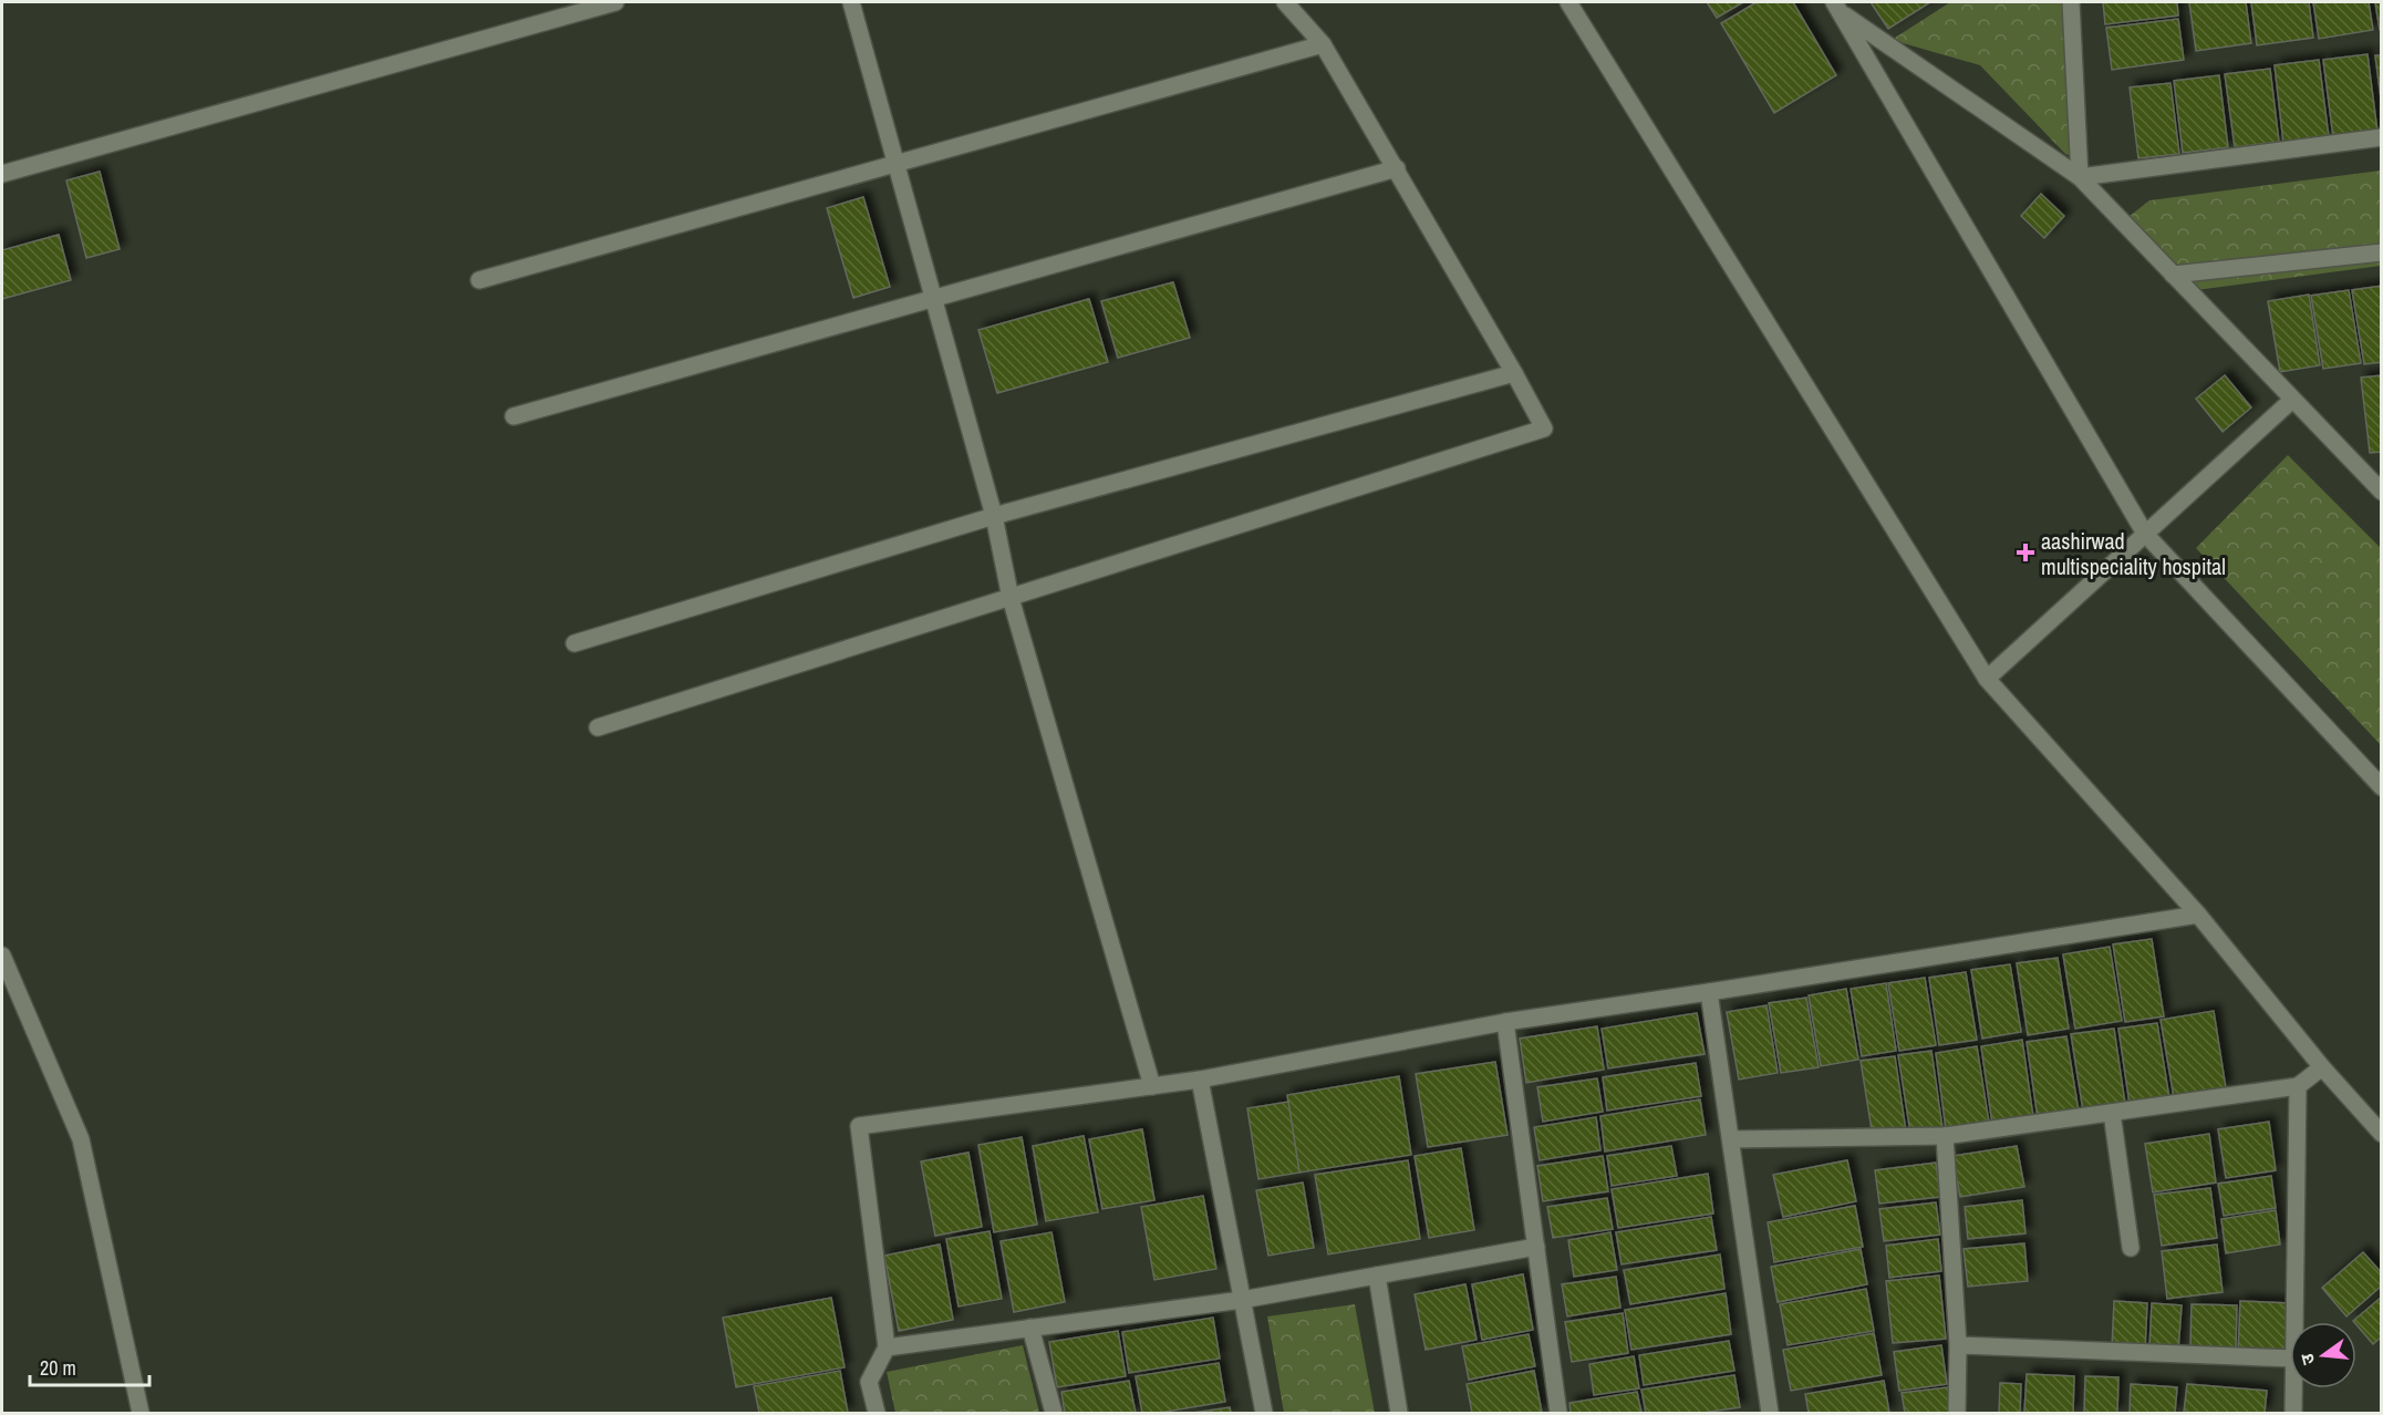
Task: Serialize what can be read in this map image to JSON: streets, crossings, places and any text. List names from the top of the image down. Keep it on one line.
{"places":{"health":["aashirwad multispeciality hospital"]},"scale_bar":"20 m","north":"left"}
